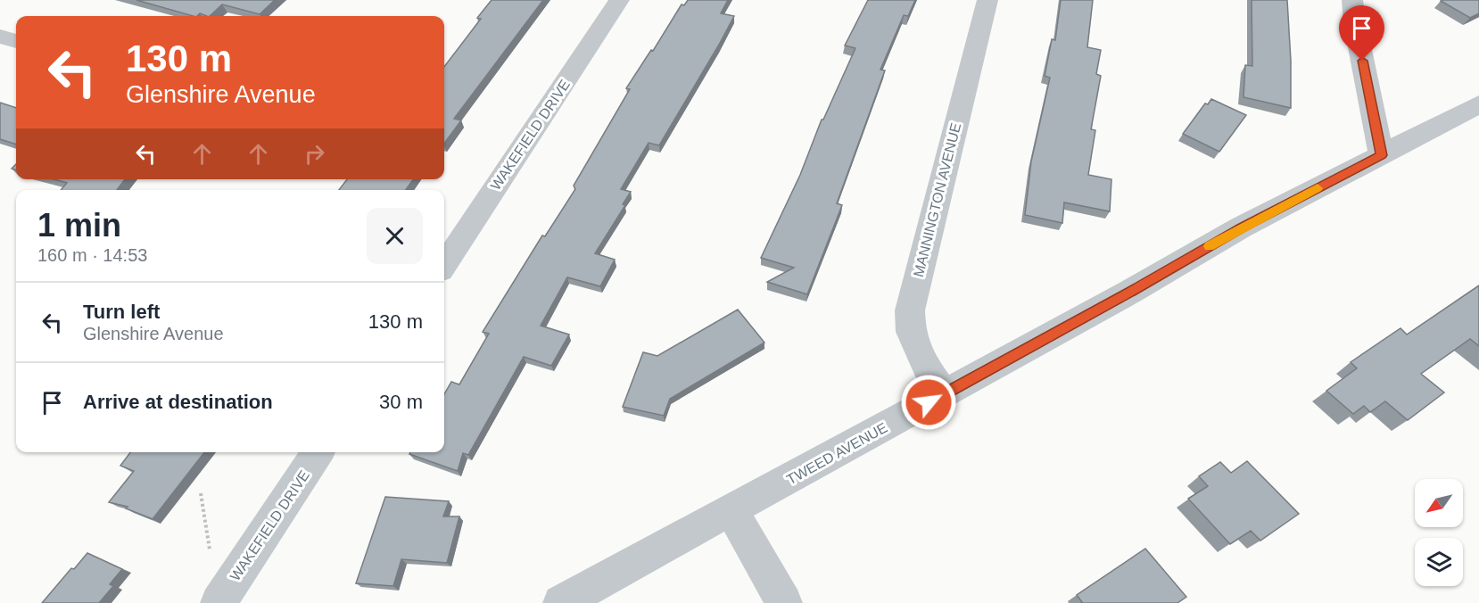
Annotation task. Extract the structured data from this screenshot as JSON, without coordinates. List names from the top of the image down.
{
  "streets": {
    "street": ["WAKEFIELD DRIVE", "MANNINGTON AVENUE", "TWEED AVENUE"]
  },
  "crossings": [
    ["MANNINGTON AVENUE", "TWEED AVENUE"]
  ],
  "north": "bottom left",
  "page": {
    "turn": ["130 m", "Glenshire Avenue"],
    "heading": ["1 min", "160 m · 14:53"],
    "list": [
      {
        "name": "Turn left",
        "note": "Glenshire Avenue",
        "value": "130 m"
      },
      {
        "name": "Arrive at destination",
        "value": "30 m"
      }
    ]
  }
}
